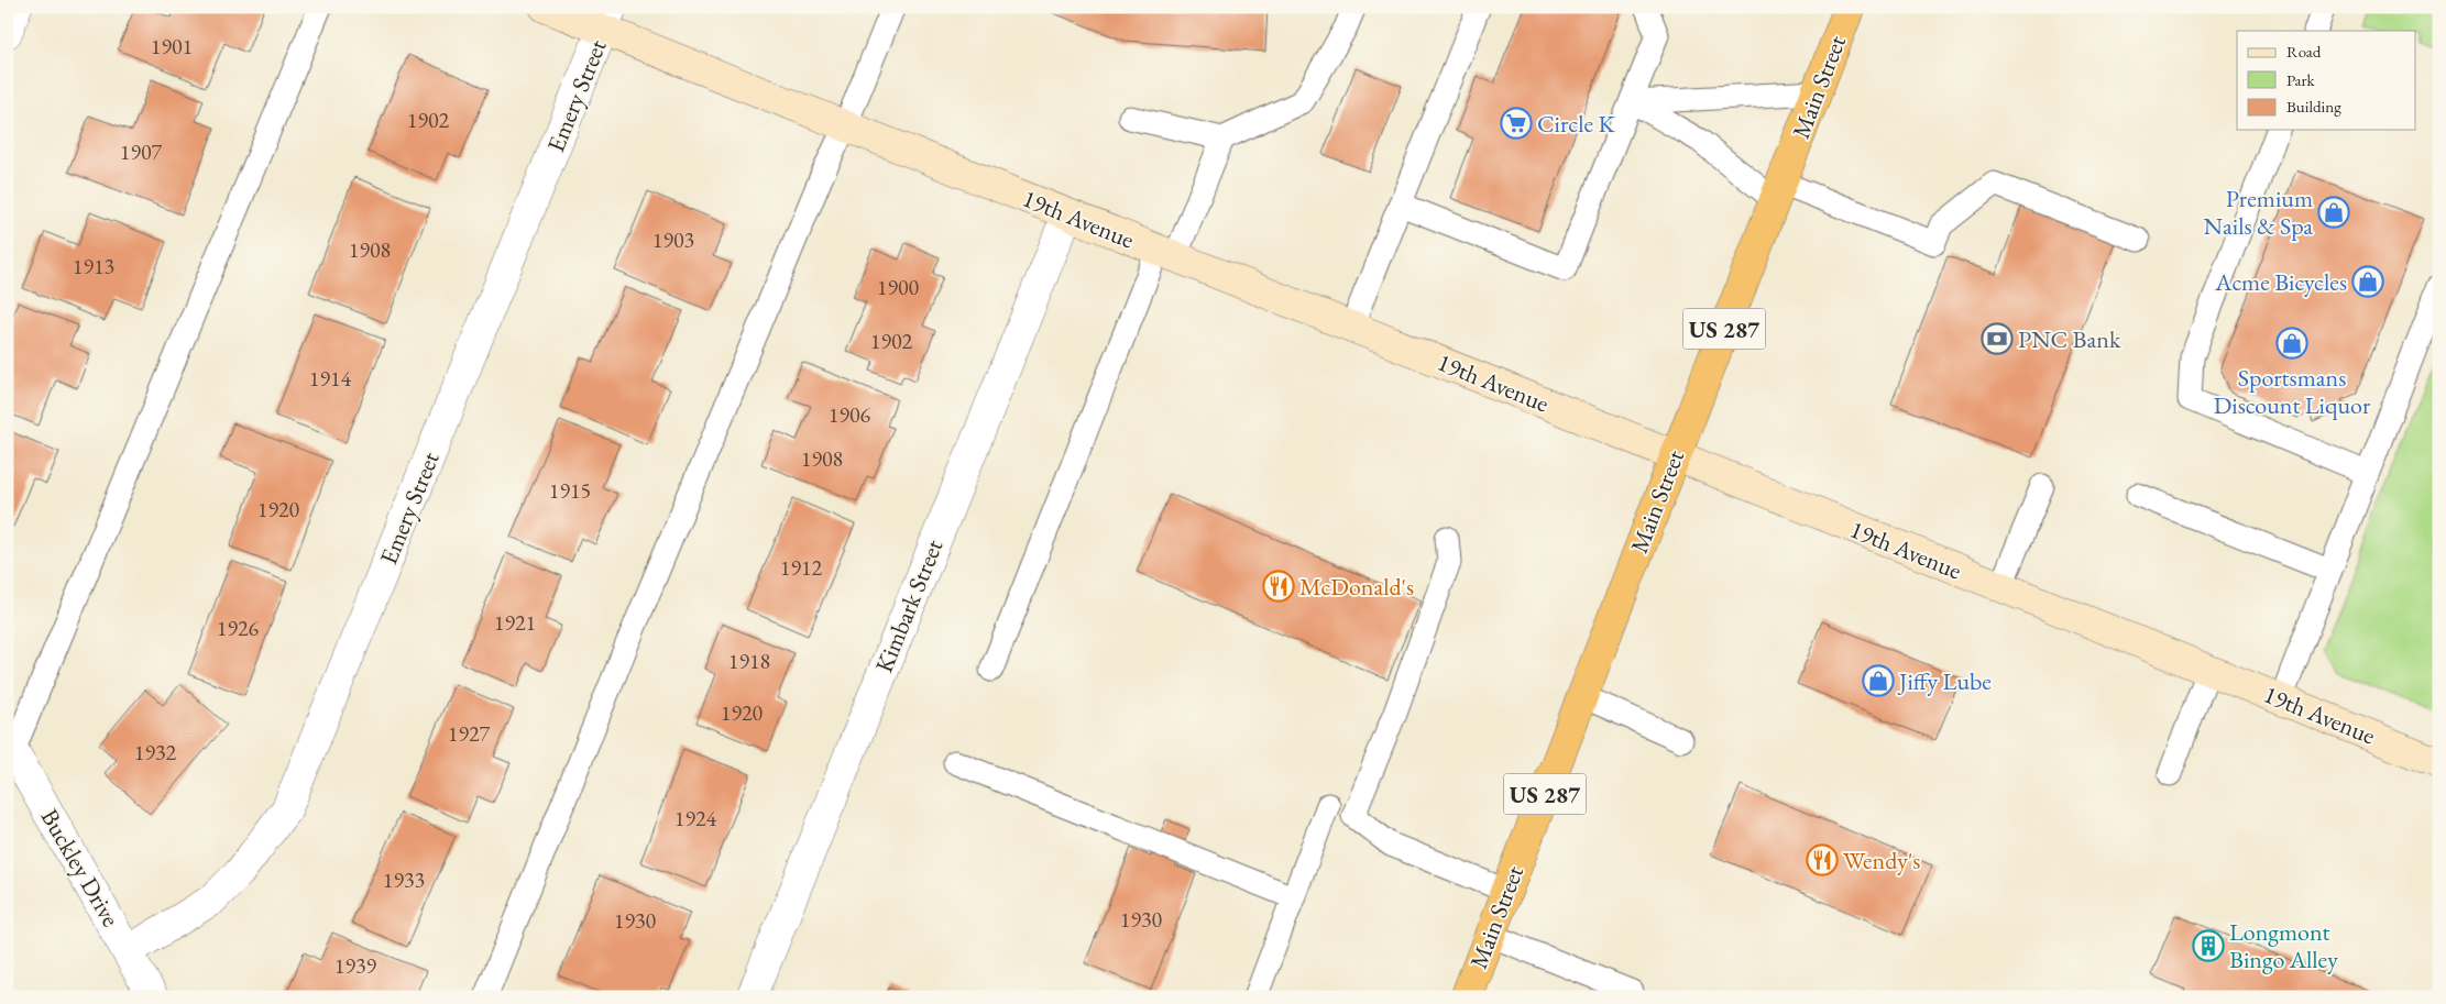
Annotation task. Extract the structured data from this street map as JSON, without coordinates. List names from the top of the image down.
{
  "streets": {
    "highway": ["Main Street", "US 287"],
    "street": [
      "Emery Street",
      "19th Avenue",
      "Kimbark Street",
      "Buckley Drive"
    ]
  },
  "crossings": [
    ["Main Street", "19th Avenue"],
    ["Emery Street", "19th Avenue"],
    ["Emery Street", "Buckley Drive"],
    ["19th Avenue", "Kimbark Street"]
  ],
  "places": {
    "supermarket": ["Circle K"],
    "shop": [
      "Premium Nails & Spa",
      "Acme Bicycles",
      "Sportsmans Discount Liquor",
      "Jiffy Lube"
    ],
    "bank": ["PNC Bank"],
    "restaurant": ["McDonald's", "Wendy's"],
    "building": ["Longmont Bingo Alley"]
  },
  "house_numbers": [
    "1901",
    "1902",
    "1907",
    "1903",
    "1908",
    "1913",
    "1900",
    "1902",
    "1914",
    "1906",
    "1908",
    "1915",
    "1920",
    "1912",
    "1921",
    "1926",
    "1918",
    "1920",
    "1927",
    "1932",
    "1924",
    "1933",
    "1930",
    "1930",
    "1939"
  ],
  "legend": ["Road", "Park", "Building"]
}
